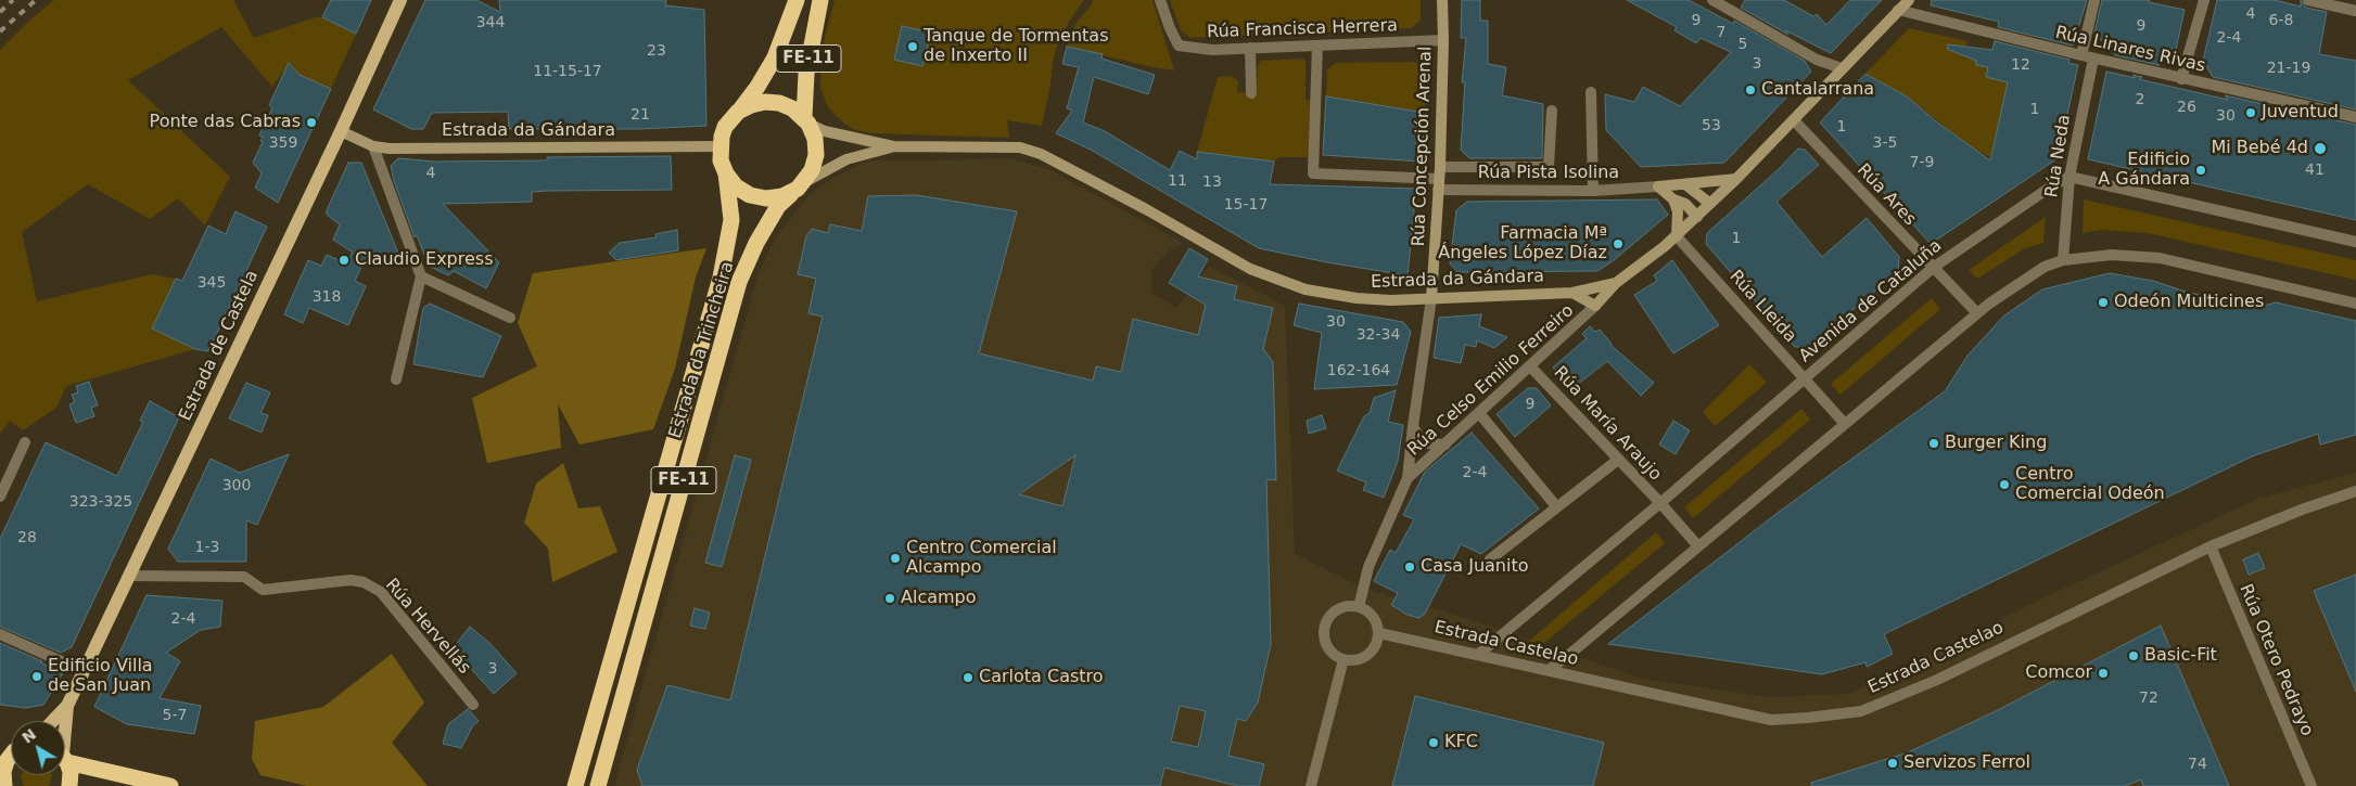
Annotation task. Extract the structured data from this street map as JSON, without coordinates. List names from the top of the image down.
{
  "streets": {
    "highway": ["FE-11", "Estrada da Trincheira"],
    "main road": ["Estrada de Castela"],
    "street": [
      "Rúa Francisca Herrera",
      "Rúa Linares Rivas",
      "Estrada da Gándara",
      "Rúa Concepción Arenal",
      "Rúa Neda",
      "Rúa Pista Isolina",
      "Rúa Ares",
      "Avenida de Cataluña",
      "Rúa Lleida",
      "Rúa Celso Emilio Ferreiro",
      "Rúa María Araujo",
      "Rúa Hervellás",
      "Estrada Castelao",
      "Rúa Otero Pedrayo"
    ]
  },
  "crossings": [
    ["Rúa Francisca Herrera", "Rúa Concepción Arenal"],
    ["Rúa Linares Rivas", "Estrada da Gándara"],
    ["Rúa Linares Rivas", "Rúa Neda"],
    ["FE-11", "Estrada da Gándara"],
    ["FE-11", "Estrada da Trincheira"],
    ["Estrada da Gándara", "Rúa Concepción Arenal"],
    ["Estrada da Gándara", "Rúa Ares"],
    ["Estrada da Gándara", "Rúa Lleida"],
    ["Estrada da Gándara", "Estrada de Castela"],
    ["Estrada da Gándara", "Estrada da Trincheira"],
    ["Rúa Concepción Arenal", "Rúa Pista Isolina"],
    ["Rúa Concepción Arenal", "Rúa Celso Emilio Ferreiro"],
    ["Rúa Concepción Arenal", "Estrada Castelao"],
    ["Rúa Neda", "Avenida de Cataluña"],
    ["Rúa Ares", "Avenida de Cataluña"],
    ["Avenida de Cataluña", "Rúa Lleida"],
    ["Avenida de Cataluña", "Rúa María Araujo"],
    ["Avenida de Cataluña", "Estrada Castelao"],
    ["Estrada de Castela", "Rúa Hervellás"],
    ["Rúa Celso Emilio Ferreiro", "Rúa María Araujo"],
    ["Estrada Castelao", "Rúa Otero Pedrayo"]
  ],
  "places": [
    "Tanque de Tormentas de Inxerto II",
    "Cantalarrana",
    "Juventud",
    "Ponte das Cabras",
    "Mi Bebé 4d",
    "Edificio A Gándara",
    "Farmacia Mª Ángeles López Díaz",
    "Claudio Express",
    "Odeón Multicines",
    "Burger King",
    "Centro Comercial Odeón",
    "Centro Comercial Alcampo",
    "Casa Juanito",
    "Alcampo",
    "Basic-Fit",
    "Comcor",
    "Edificio Villa de San Juan",
    "Carlota Castro",
    "KFC",
    "Servizos Ferrol"
  ],
  "house_numbers": [
    "4",
    "9",
    "6-8",
    "344",
    "9",
    "7",
    "2-4",
    "5",
    "23",
    "3",
    "12",
    "21-19",
    "11-15-17",
    "2",
    "26",
    "1",
    "21",
    "30",
    "53",
    "1",
    "359",
    "3-5",
    "7-9",
    "41",
    "4",
    "11",
    "13",
    "15-17",
    "1",
    "345",
    "318",
    "30",
    "32-34",
    "162-164",
    "9",
    "2-4",
    "300",
    "323-325",
    "28",
    "1-3",
    "2-4",
    "3",
    "72",
    "5-7",
    "74"
  ],
  "north": "top left"
}
